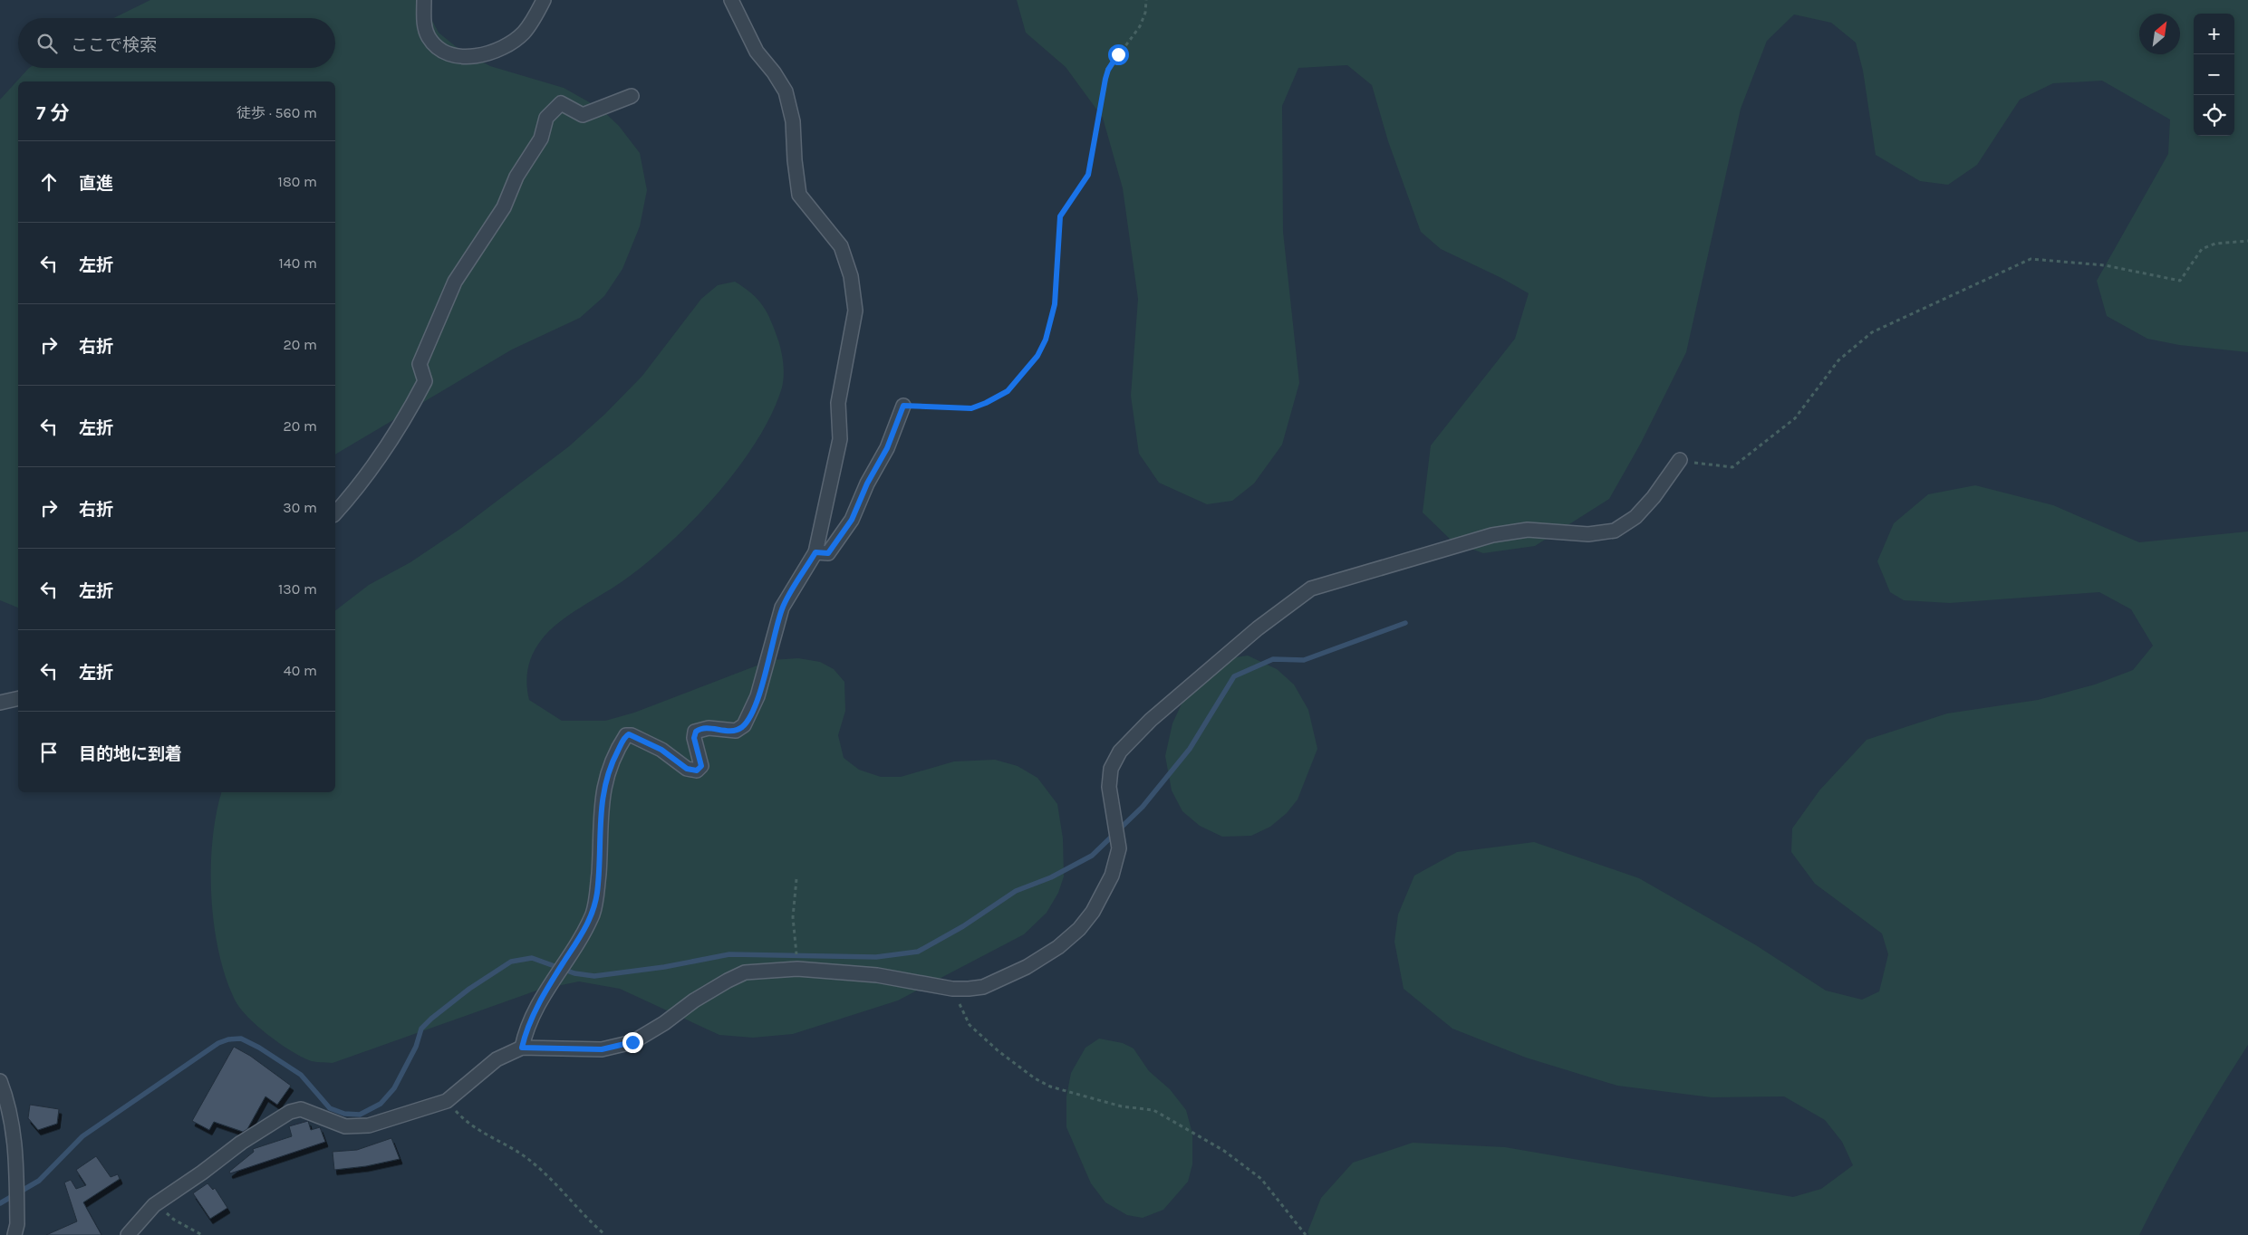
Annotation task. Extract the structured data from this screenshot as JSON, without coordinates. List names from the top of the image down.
{
  "north": "top right",
  "page": {
    "map_buttons": ["+", "−"],
    "search": "ここで検索",
    "heading": ["7 分", "徒歩 · 560 m"],
    "list": [
      ["直進", "180 m"],
      ["左折", "140 m"],
      ["右折", "20 m"],
      ["左折", "20 m"],
      ["右折", "30 m"],
      ["左折", "130 m"],
      ["左折", "40 m"],
      "目的地に到着"
    ]
  }
}
